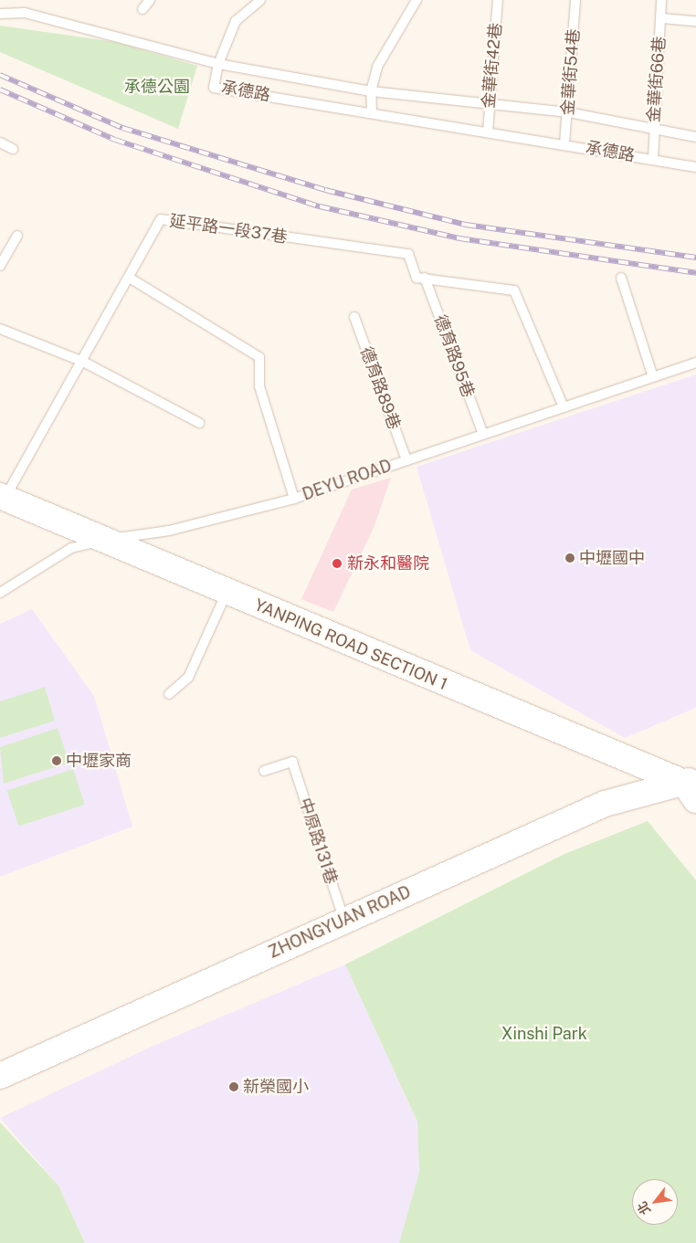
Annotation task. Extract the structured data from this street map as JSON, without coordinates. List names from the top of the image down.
{
  "streets": {
    "main road": ["YANPING ROAD SECTION 1", "ZHONGYUAN ROAD"],
    "lane": [
      "金華街42巷",
      "金華街54巷",
      "金華街66巷",
      "承德路",
      "延平路一段37巷",
      "德育路95巷",
      "德育路89巷",
      "DEYU ROAD",
      "中原路131巷"
    ]
  },
  "crossings": [
    ["金華街42巷", "承德路"],
    ["金華街54巷", "承德路"],
    ["金華街66巷", "承德路"],
    ["延平路一段37巷", "德育路95巷"],
    ["延平路一段37巷", "YANPING ROAD SECTION 1"],
    ["德育路95巷", "DEYU ROAD"],
    ["德育路89巷", "DEYU ROAD"],
    ["DEYU ROAD", "YANPING ROAD SECTION 1"],
    ["YANPING ROAD SECTION 1", "ZHONGYUAN ROAD"],
    ["中原路131巷", "ZHONGYUAN ROAD"]
  ],
  "parks": ["承德公園", "Xinshi Park"],
  "places": [
    "中壢國中",
    "新永和醫院",
    "中壢家商",
    "新榮國小"
  ],
  "north": "bottom left"
}
